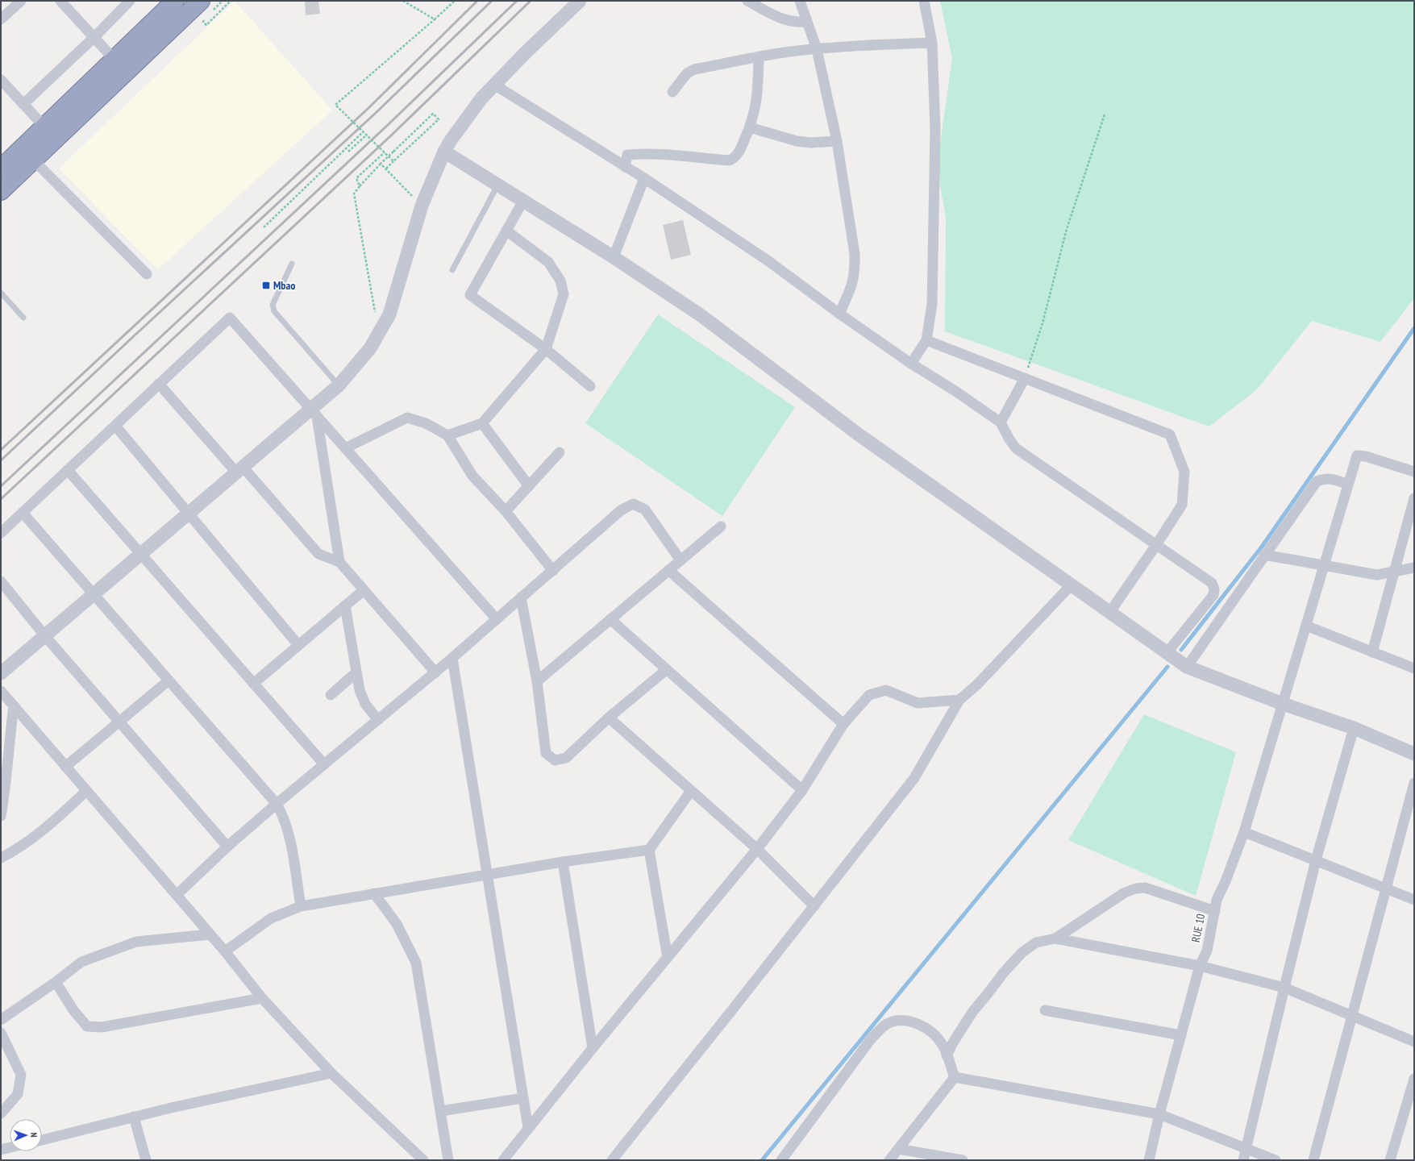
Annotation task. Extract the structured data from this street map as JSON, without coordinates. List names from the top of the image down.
{
  "streets": {
    "street": ["RUE 10"]
  },
  "places": {
    "transit": ["Mbao"]
  },
  "north": "right"
}
